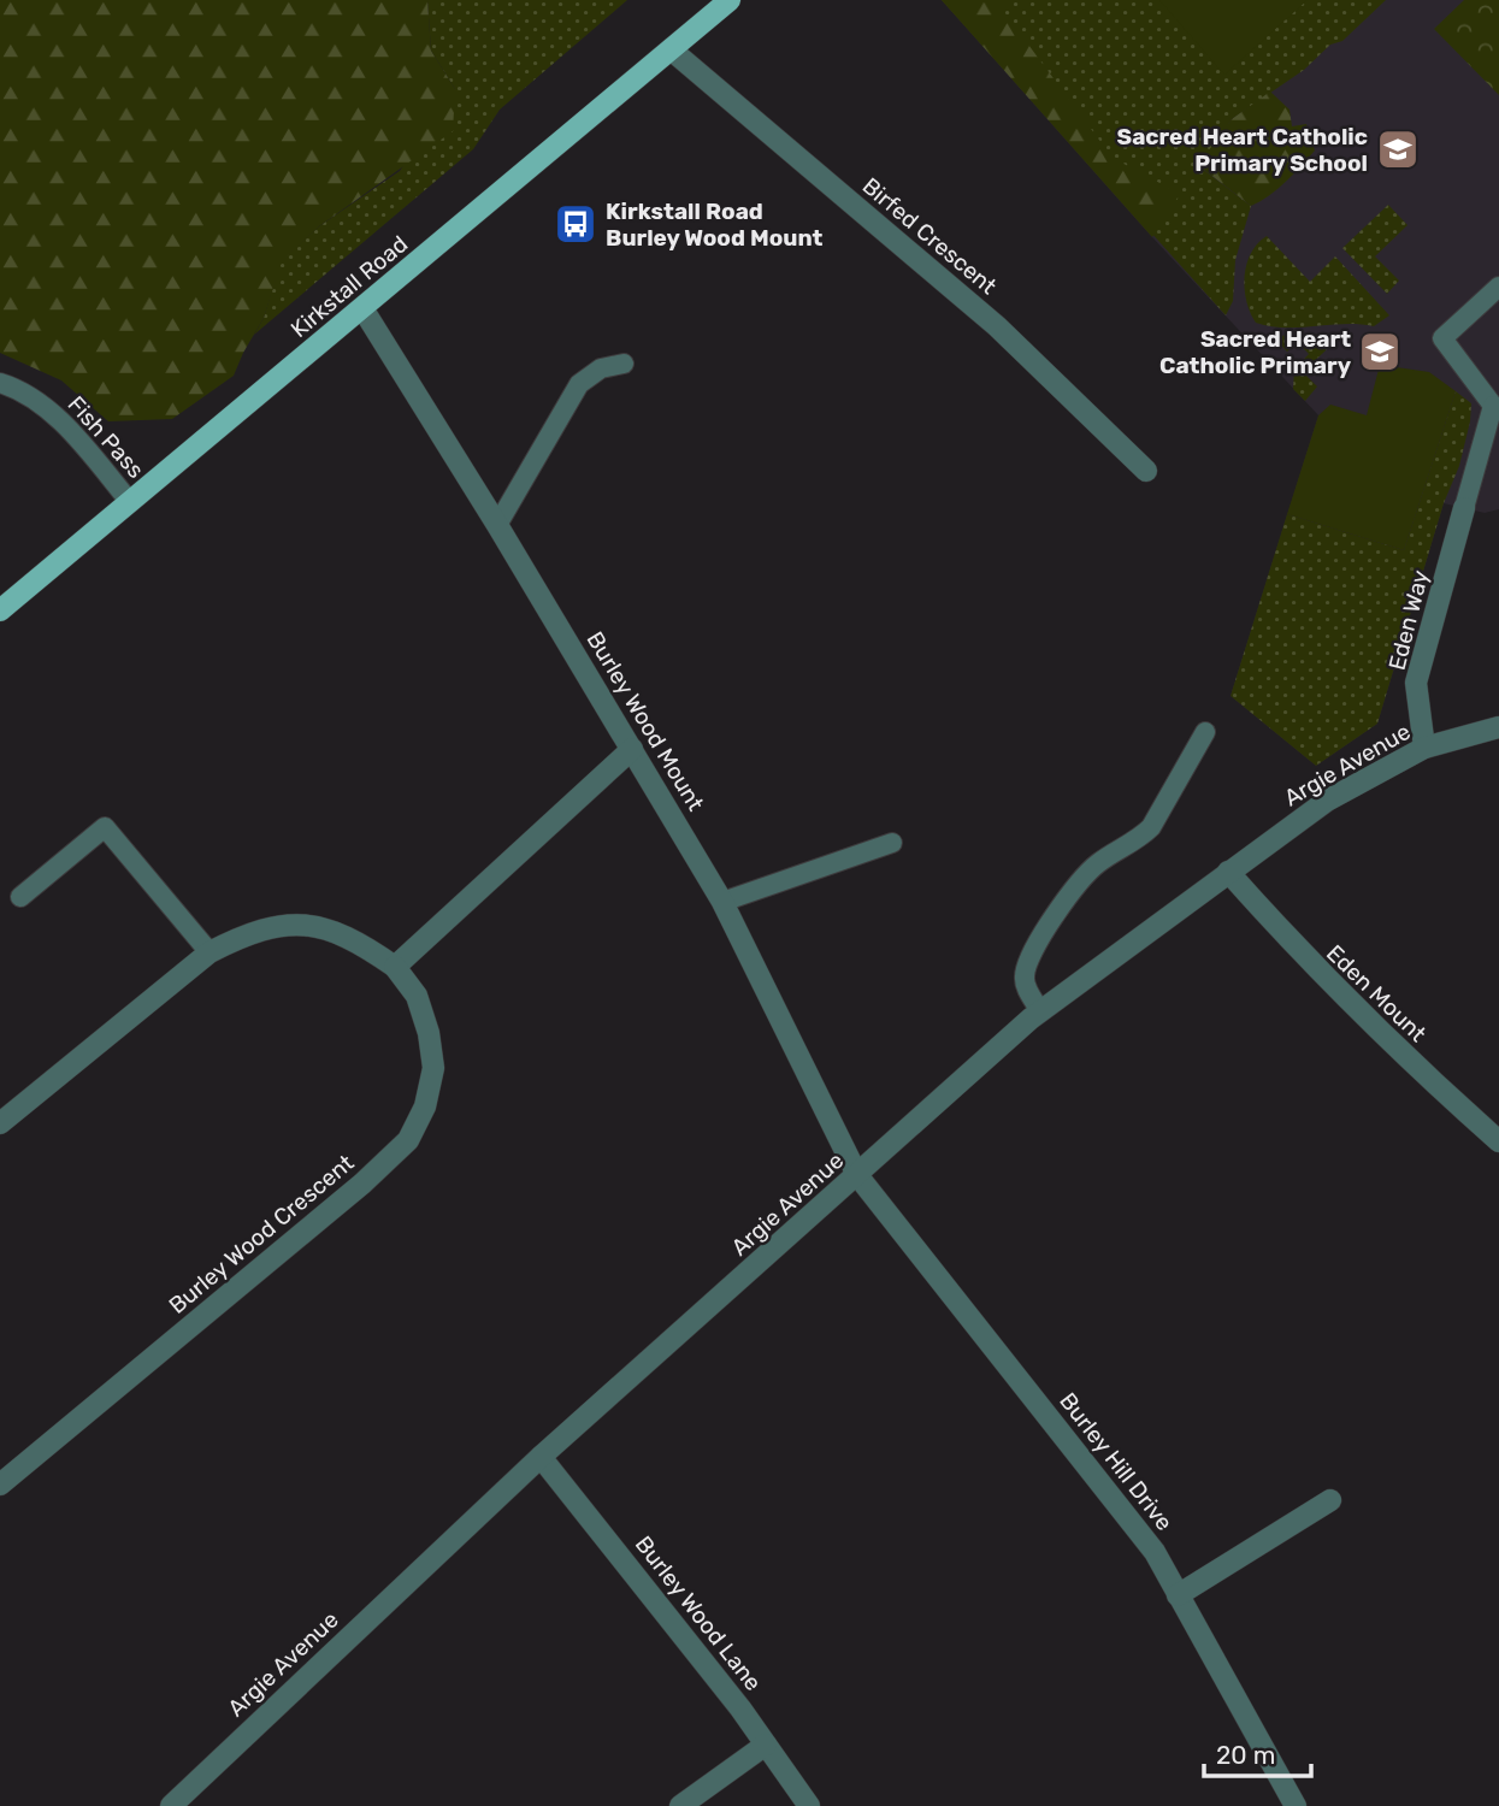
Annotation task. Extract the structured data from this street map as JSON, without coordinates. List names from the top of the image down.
{
  "streets": {
    "main road": ["Kirkstall Road"],
    "street": [
      "Birfed Crescent",
      "Eden Way",
      "Burley Wood Mount",
      "Argie Avenue",
      "Eden Mount",
      "Burley Wood Crescent",
      "Burley Hill Drive",
      "Burley Wood Lane"
    ],
    "lane": ["Fish Pass"]
  },
  "crossings": [
    ["Birfed Crescent", "Kirkstall Road"],
    ["Kirkstall Road", "Fish Pass"],
    ["Kirkstall Road", "Burley Wood Mount"],
    ["Eden Way", "Argie Avenue"],
    ["Burley Wood Mount", "Argie Avenue"],
    ["Burley Wood Mount", "Burley Hill Drive"],
    ["Argie Avenue", "Eden Mount"],
    ["Argie Avenue", "Burley Hill Drive"],
    ["Argie Avenue", "Burley Wood Lane"]
  ],
  "places": {
    "school or university": ["Sacred Heart Catholic Primary School", "Sacred Heart Catholic Primary"],
    "bus stop": ["Kirkstall Road Burley Wood Mount"]
  },
  "scale_bar": "20 m"
}
